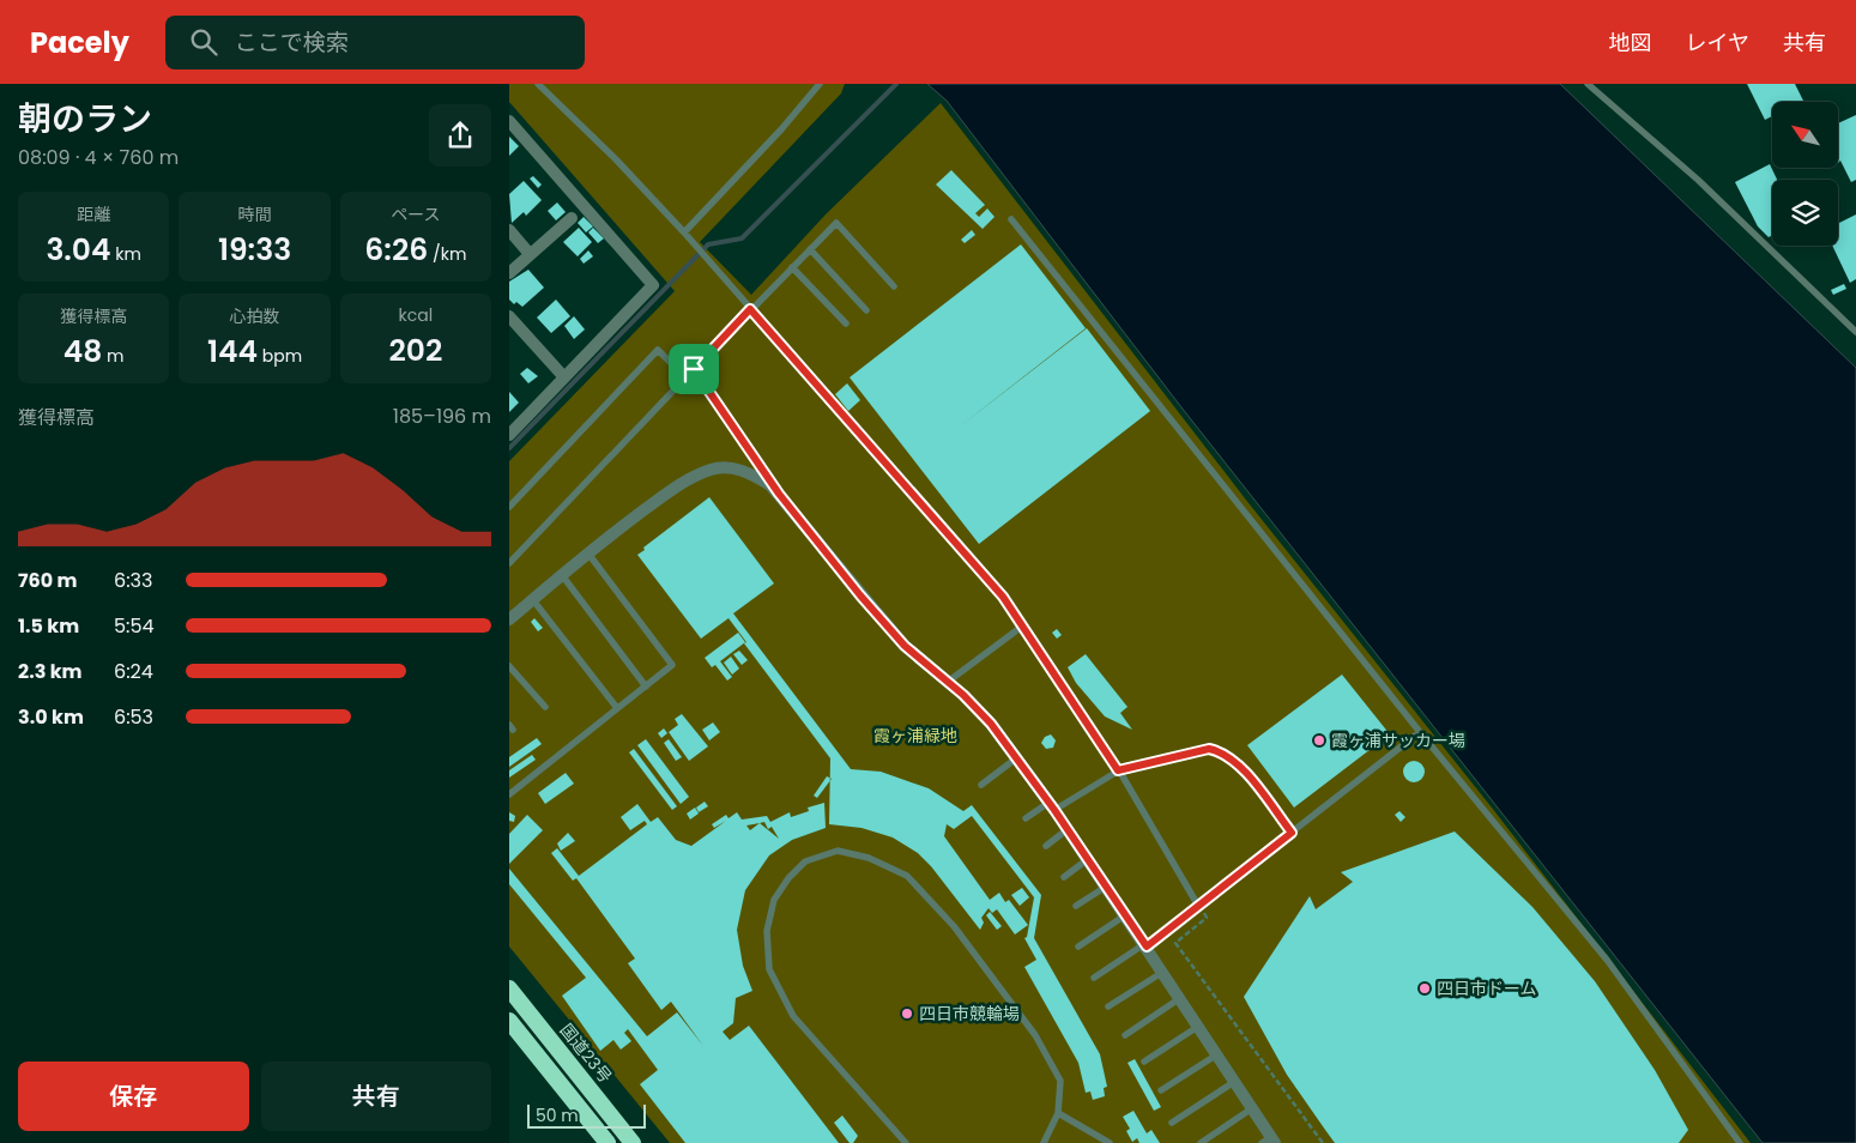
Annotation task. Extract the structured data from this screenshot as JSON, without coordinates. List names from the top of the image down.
{
  "streets": {
    "highway": ["国道23号"]
  },
  "parks": ["霞ヶ浦緑地"],
  "places": ["霞ヶ浦サッカー場", "四日市ドーム", "四日市競輪場"],
  "scale_bar": "50 m",
  "north": "top left",
  "page": {
    "header": "Pacely",
    "search": "ここで検索",
    "nav": ["地図", "レイヤ", "共有"],
    "heading": ["朝のラン", "08:09 · 4 × 760 m"],
    "stats": [
      ["距離", "3.04 km"],
      ["時間", "19:33"],
      ["ペース", "6:26 /km"],
      ["獲得標高", "48 m"],
      ["心拍数", "144 bpm"],
      ["kcal", "202"]
    ],
    "chart": ["獲得標高", "185–196 m"],
    "list": [
      {
        "name": "760 m",
        "note": "6:33"
      },
      {
        "name": "1.5 km",
        "note": "5:54"
      },
      {
        "name": "2.3 km",
        "note": "6:24"
      },
      {
        "name": "3.0 km",
        "note": "6:53"
      }
    ],
    "buttons": ["保存", "共有"],
    "scale": "50 m"
  }
}
